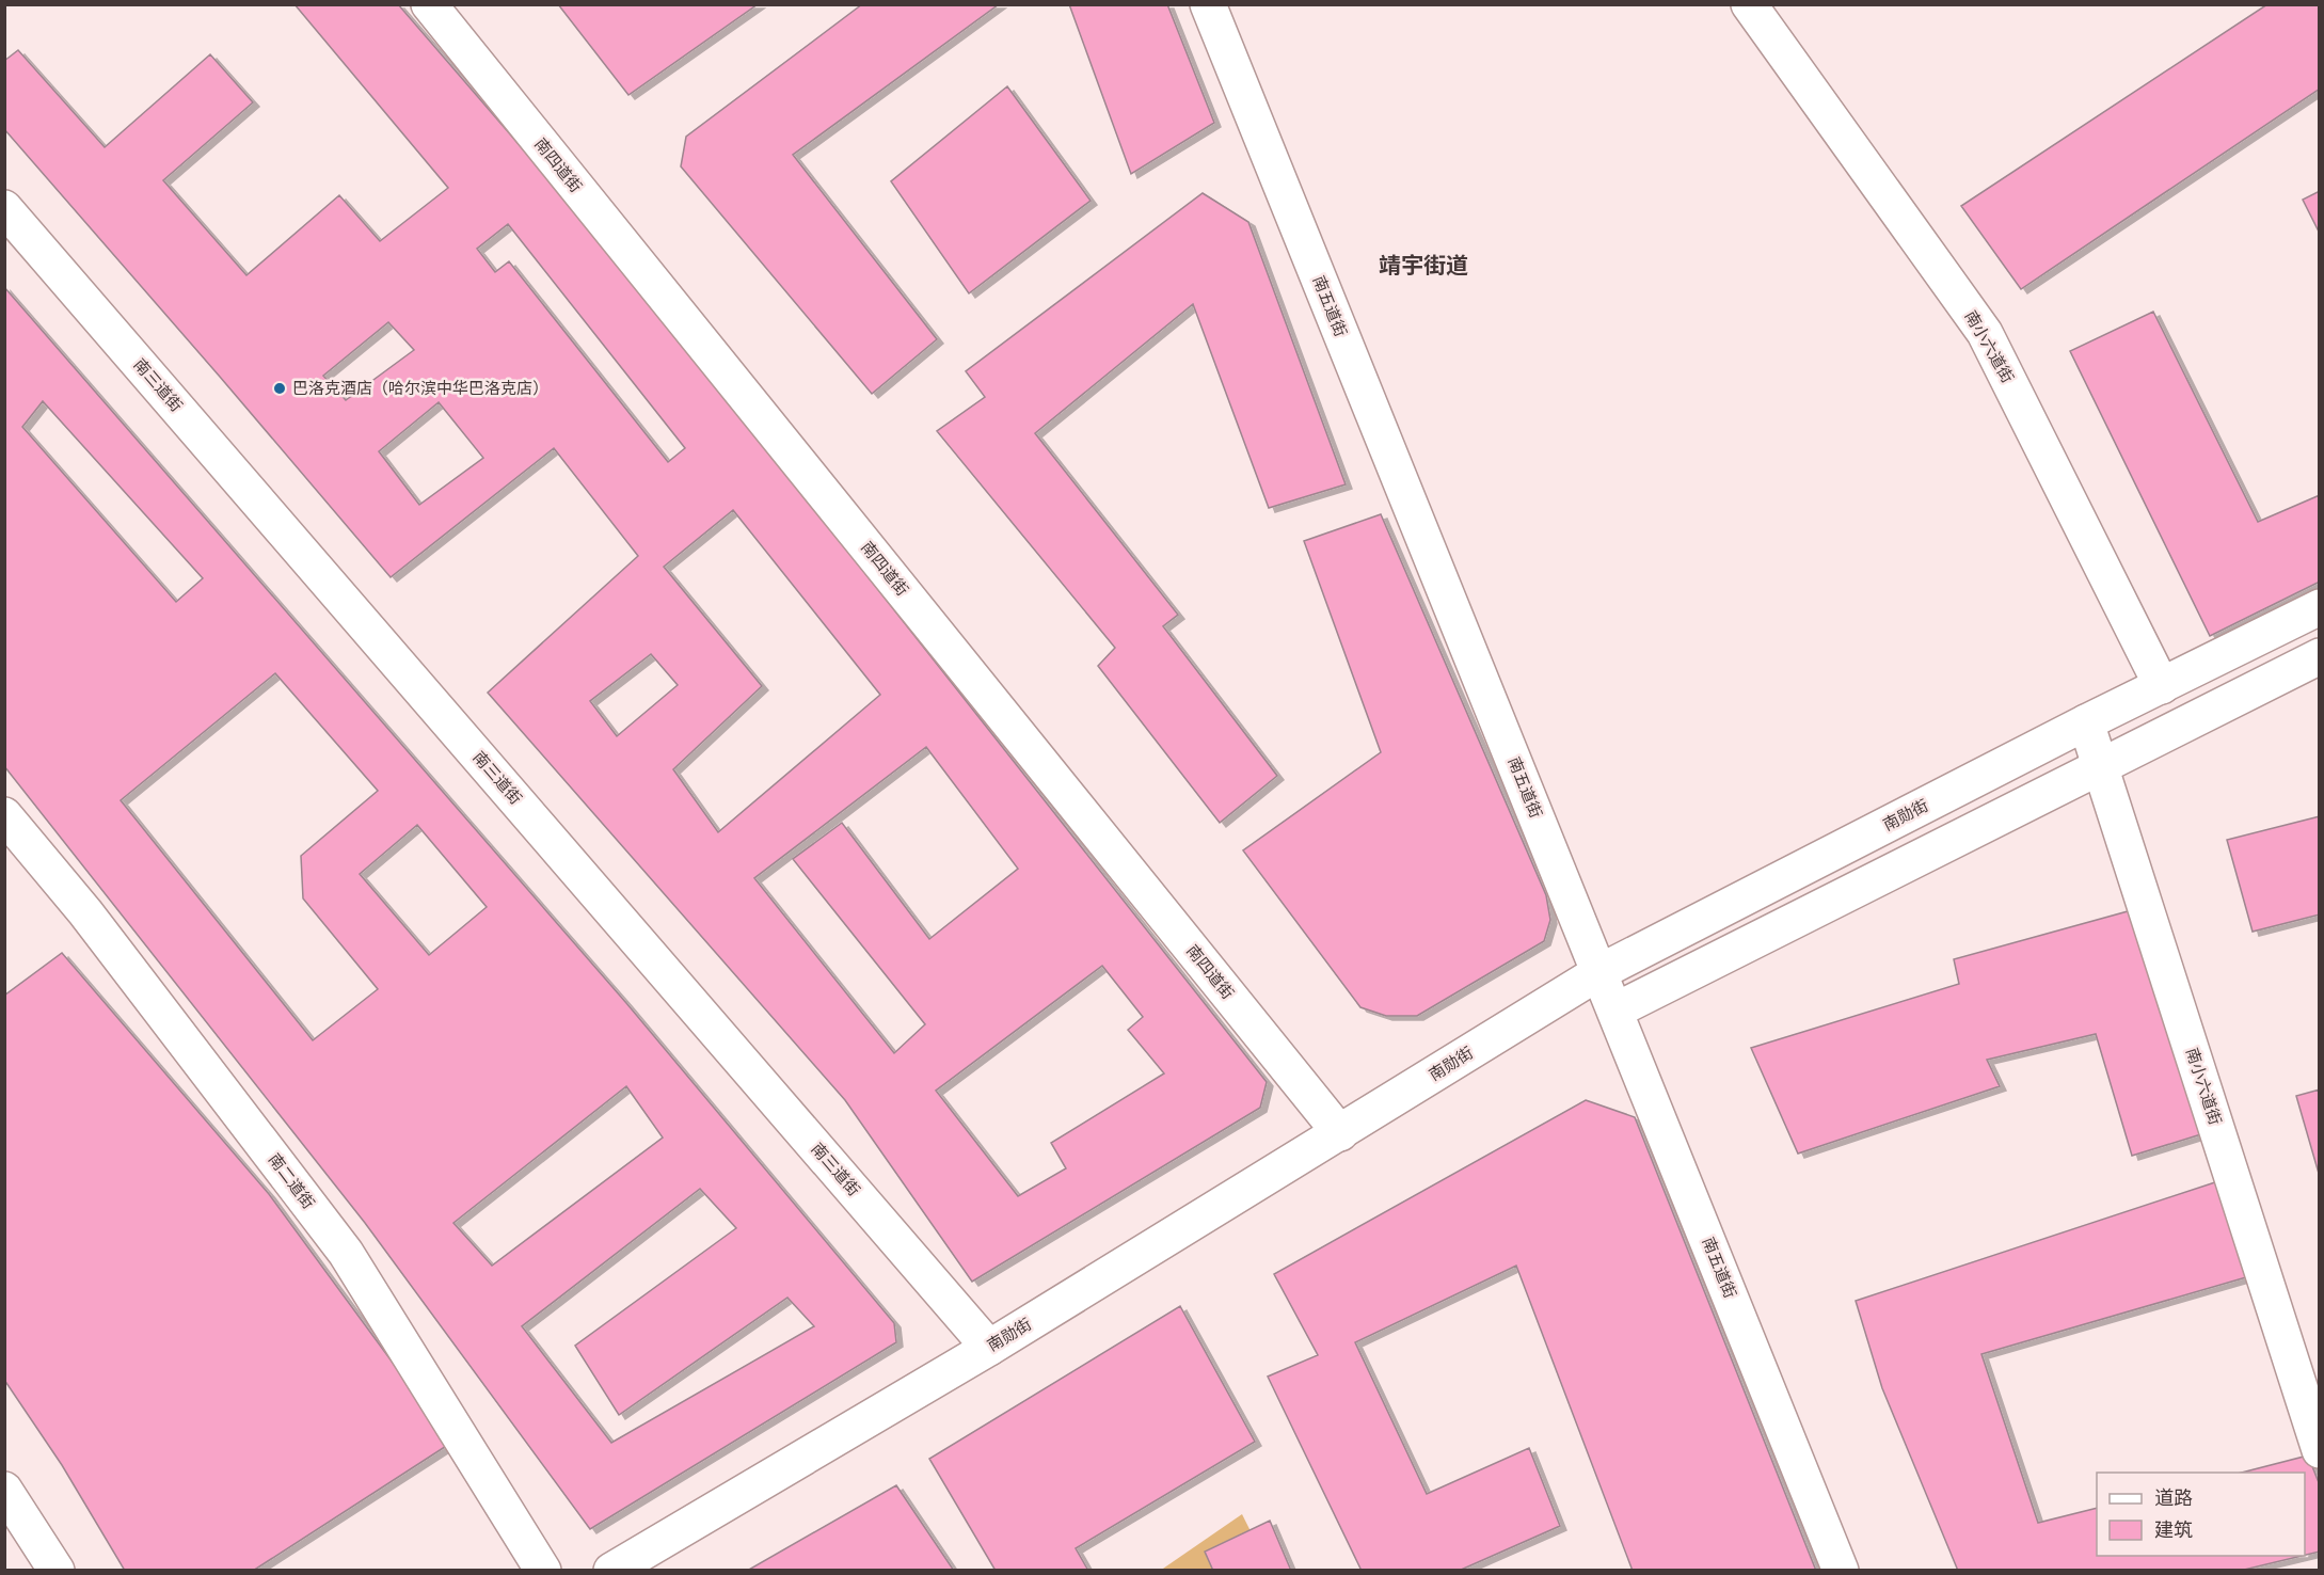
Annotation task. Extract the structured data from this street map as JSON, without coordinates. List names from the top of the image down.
{
  "streets": {
    "street": [
      "南四道街",
      "南五道街",
      "南小六道街",
      "南三道街",
      "南勋街",
      "南二道街"
    ]
  },
  "crossings": [
    ["南四道街", "南勋街"],
    ["南五道街", "南勋街"],
    ["南小六道街", "南勋街"],
    ["南三道街", "南勋街"]
  ],
  "districts": ["靖宇街道"],
  "places": ["巴洛克酒店（哈尔滨中华巴洛克店）"],
  "legend": ["道路", "建筑"]
}
